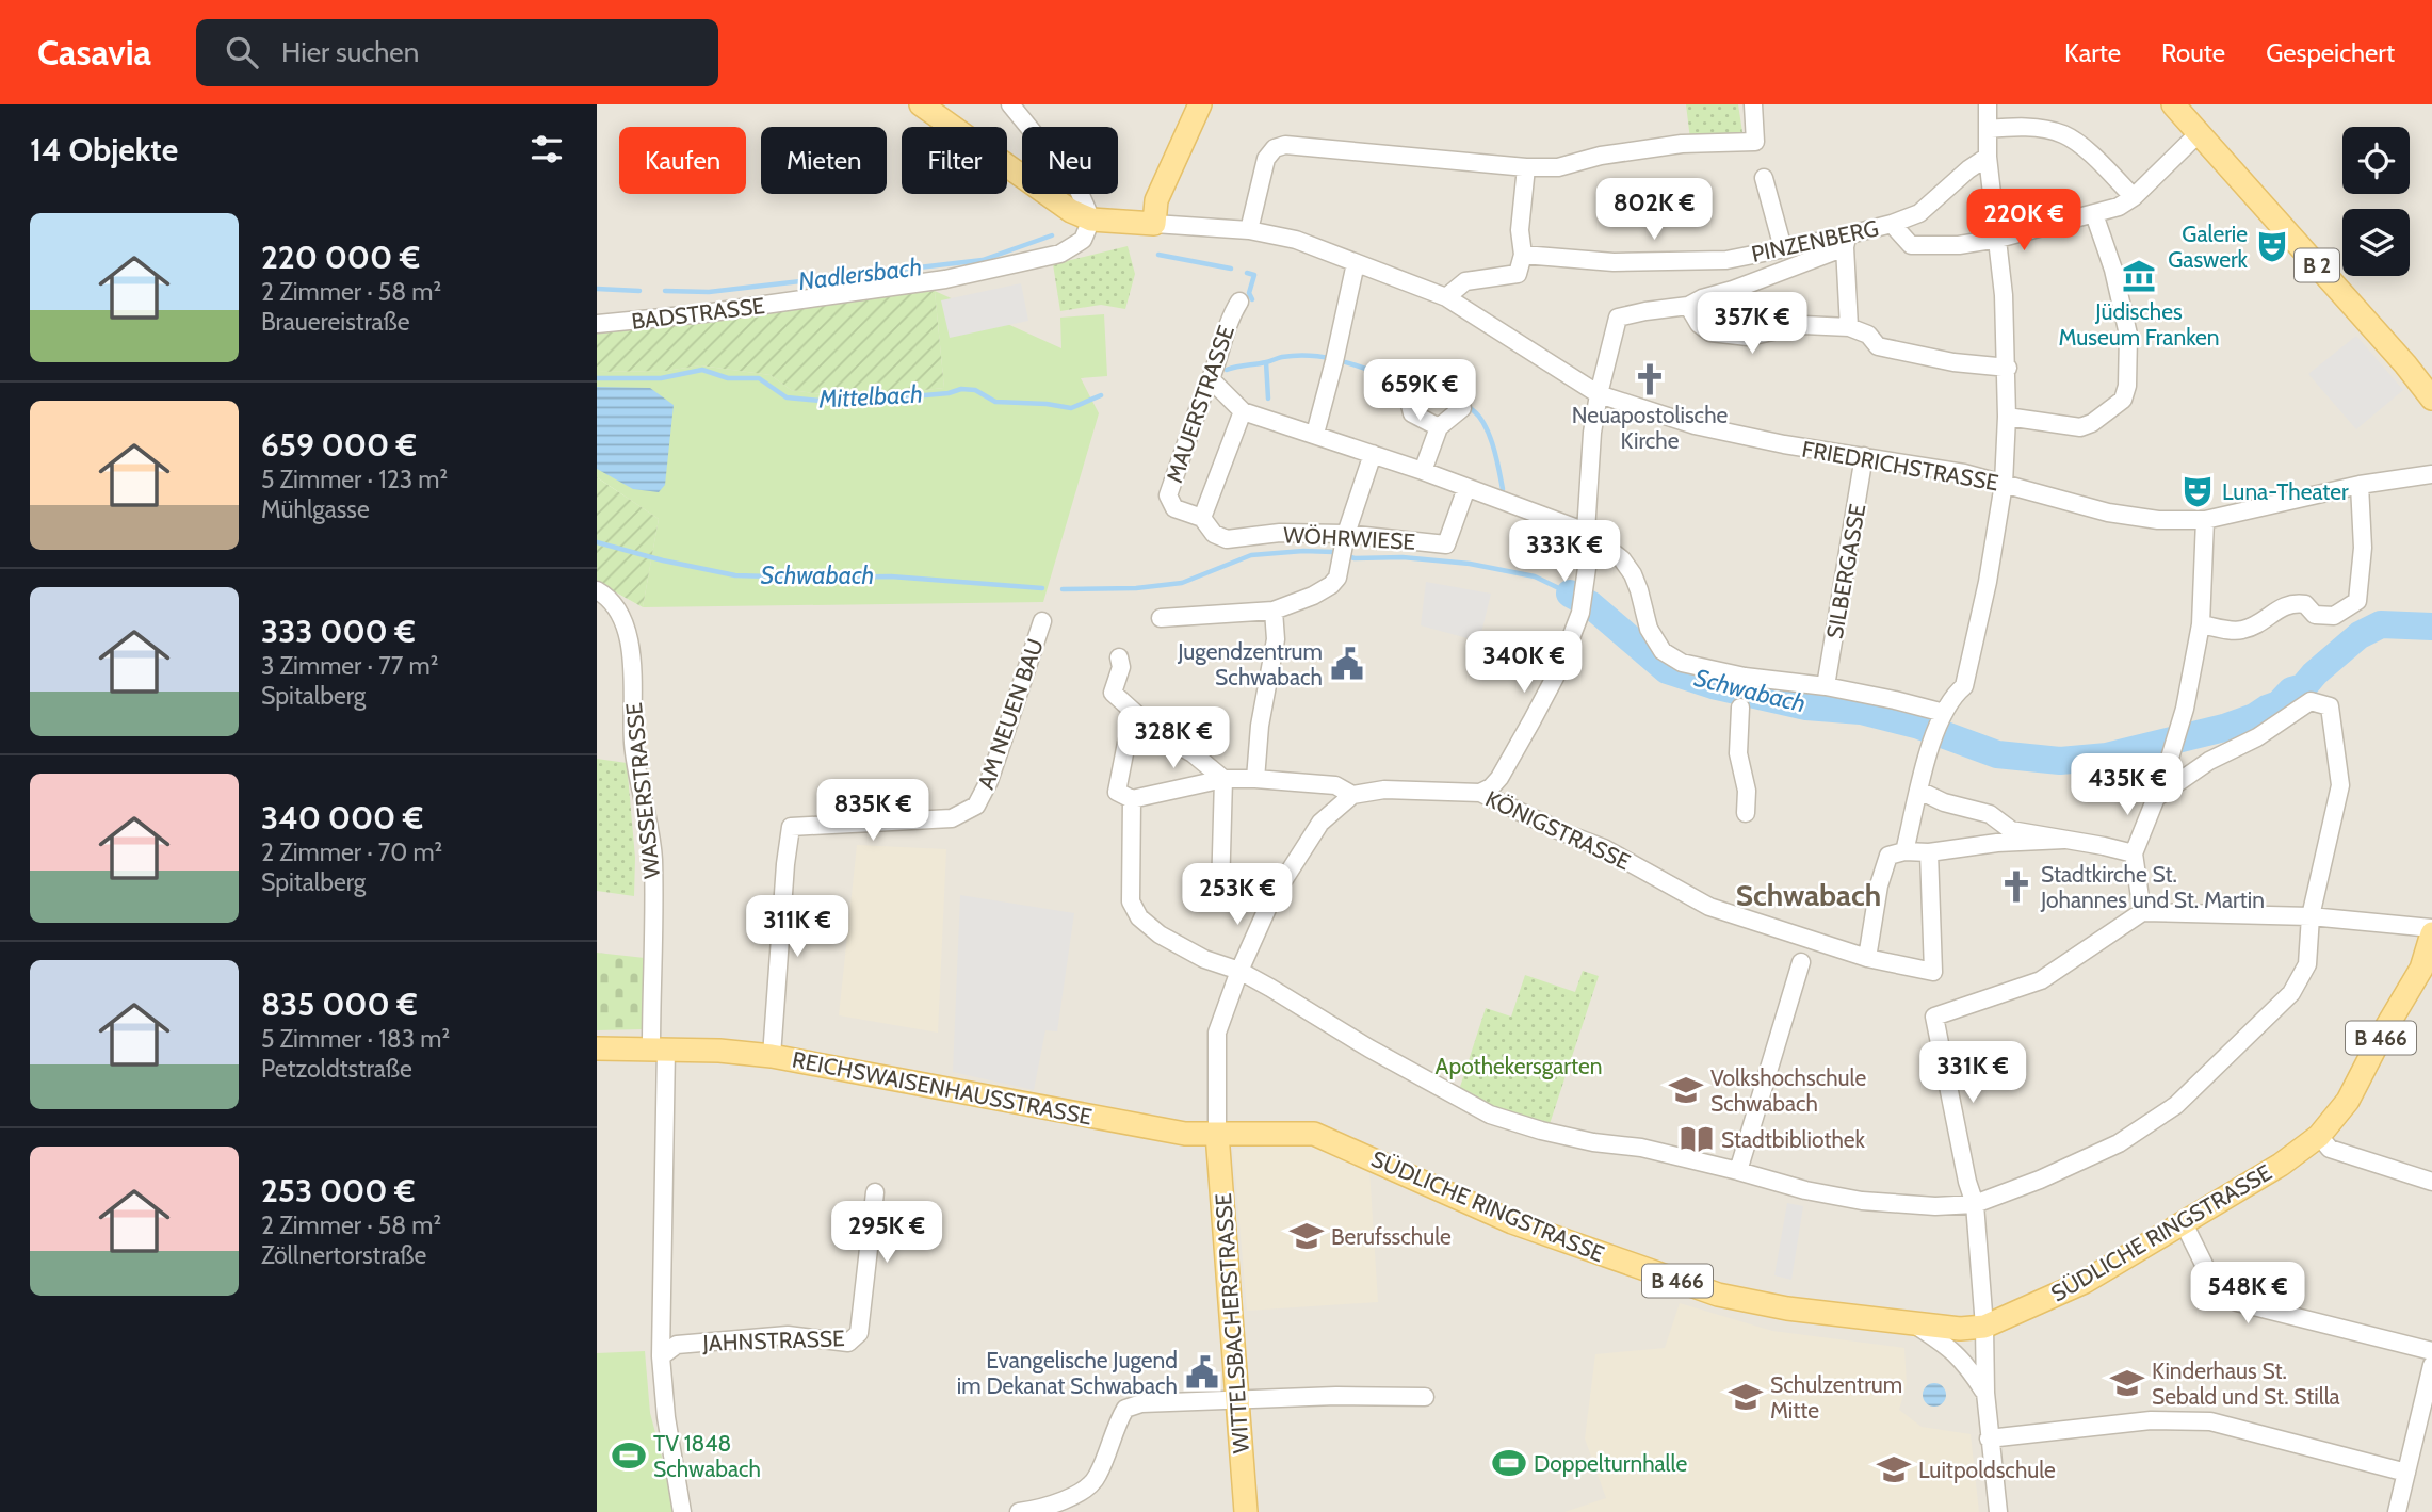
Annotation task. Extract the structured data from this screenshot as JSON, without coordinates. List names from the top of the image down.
{
  "streets": {
    "main road": [
      "B 2",
      "B 466",
      "REICHSWAISENHAUSSTRASSE",
      "SÜDLICHE RINGSTRASSE",
      "WITTELSBACHERSTRASSE"
    ],
    "street": [
      "PINZENBERG",
      "BADSTRASSE",
      "MAUERSTRASSE",
      "FRIEDRICHSTRASSE",
      "WÖHRWIESE",
      "SILBERGASSE",
      "AM NEUEN BAU",
      "WASSERSTRASSE",
      "KÖNIGSTRASSE",
      "JAHNSTRASSE"
    ]
  },
  "crossings": [
    ["MAUERSTRASSE", "WÖHRWIESE"],
    ["FRIEDRICHSTRASSE", "SILBERGASSE"],
    ["AM NEUEN BAU", "REICHSWAISENHAUSSTRASSE"],
    ["WASSERSTRASSE", "REICHSWAISENHAUSSTRASSE"],
    ["REICHSWAISENHAUSSTRASSE", "SÜDLICHE RINGSTRASSE"],
    ["REICHSWAISENHAUSSTRASSE", "WITTELSBACHERSTRASSE"],
    ["SÜDLICHE RINGSTRASSE", "WITTELSBACHERSTRASSE"]
  ],
  "districts": ["Schwabach"],
  "water": ["Nadlersbach", "Mittelbach", "Schwabach"],
  "parks": ["Apothekersgarten"],
  "places": {
    "theatre": ["Galerie Gaswerk", "Luna-Theater"],
    "museum": ["Jüdisches Museum Franken"],
    "church": ["Neuapostolische Kirche", "Stadtkirche St. Johannes und St. Martin"],
    "public building": ["Jugendzentrum Schwabach", "Evangelische Jugend im Dekanat Schwabach"],
    "school or university": [
      "Volkshochschule Schwabach",
      "Berufsschule",
      "Kinderhaus St. Sebald und St. Stilla",
      "Schulzentrum Mitte",
      "Luitpoldschule"
    ],
    "library": ["Stadtbibliothek"],
    "sports": ["TV 1848 Schwabach", "Doppelturnhalle"]
  },
  "page": {
    "header": "Casavia",
    "search": "Hier suchen",
    "nav": ["Karte", "Route", "Gespeichert"],
    "heading": "14 Objekte",
    "chip": [
      "Kaufen",
      "Mieten",
      "Filter",
      "Neu"
    ],
    "price": [
      "802K €",
      "220K €",
      "357K €",
      "659K €",
      "333K €",
      "340K €",
      "328K €",
      "435K €",
      "835K €",
      "253K €",
      "311K €",
      "331K €",
      "295K €",
      "548K €"
    ],
    "list": [
      {
        "name": "220 000 €",
        "note": "2 Zimmer · 58 m² · Brauereistraße"
      },
      {
        "name": "659 000 €",
        "note": "5 Zimmer · 123 m² · Mühlgasse"
      },
      {
        "name": "333 000 €",
        "note": "3 Zimmer · 77 m² · Spitalberg"
      },
      {
        "name": "340 000 €",
        "note": "2 Zimmer · 70 m² · Spitalberg"
      },
      {
        "name": "835 000 €",
        "note": "5 Zimmer · 183 m² · Petzoldtstraße"
      },
      {
        "name": "253 000 €",
        "note": "2 Zimmer · 58 m² · Zöllnertorstraße"
      }
    ]
  }
}
